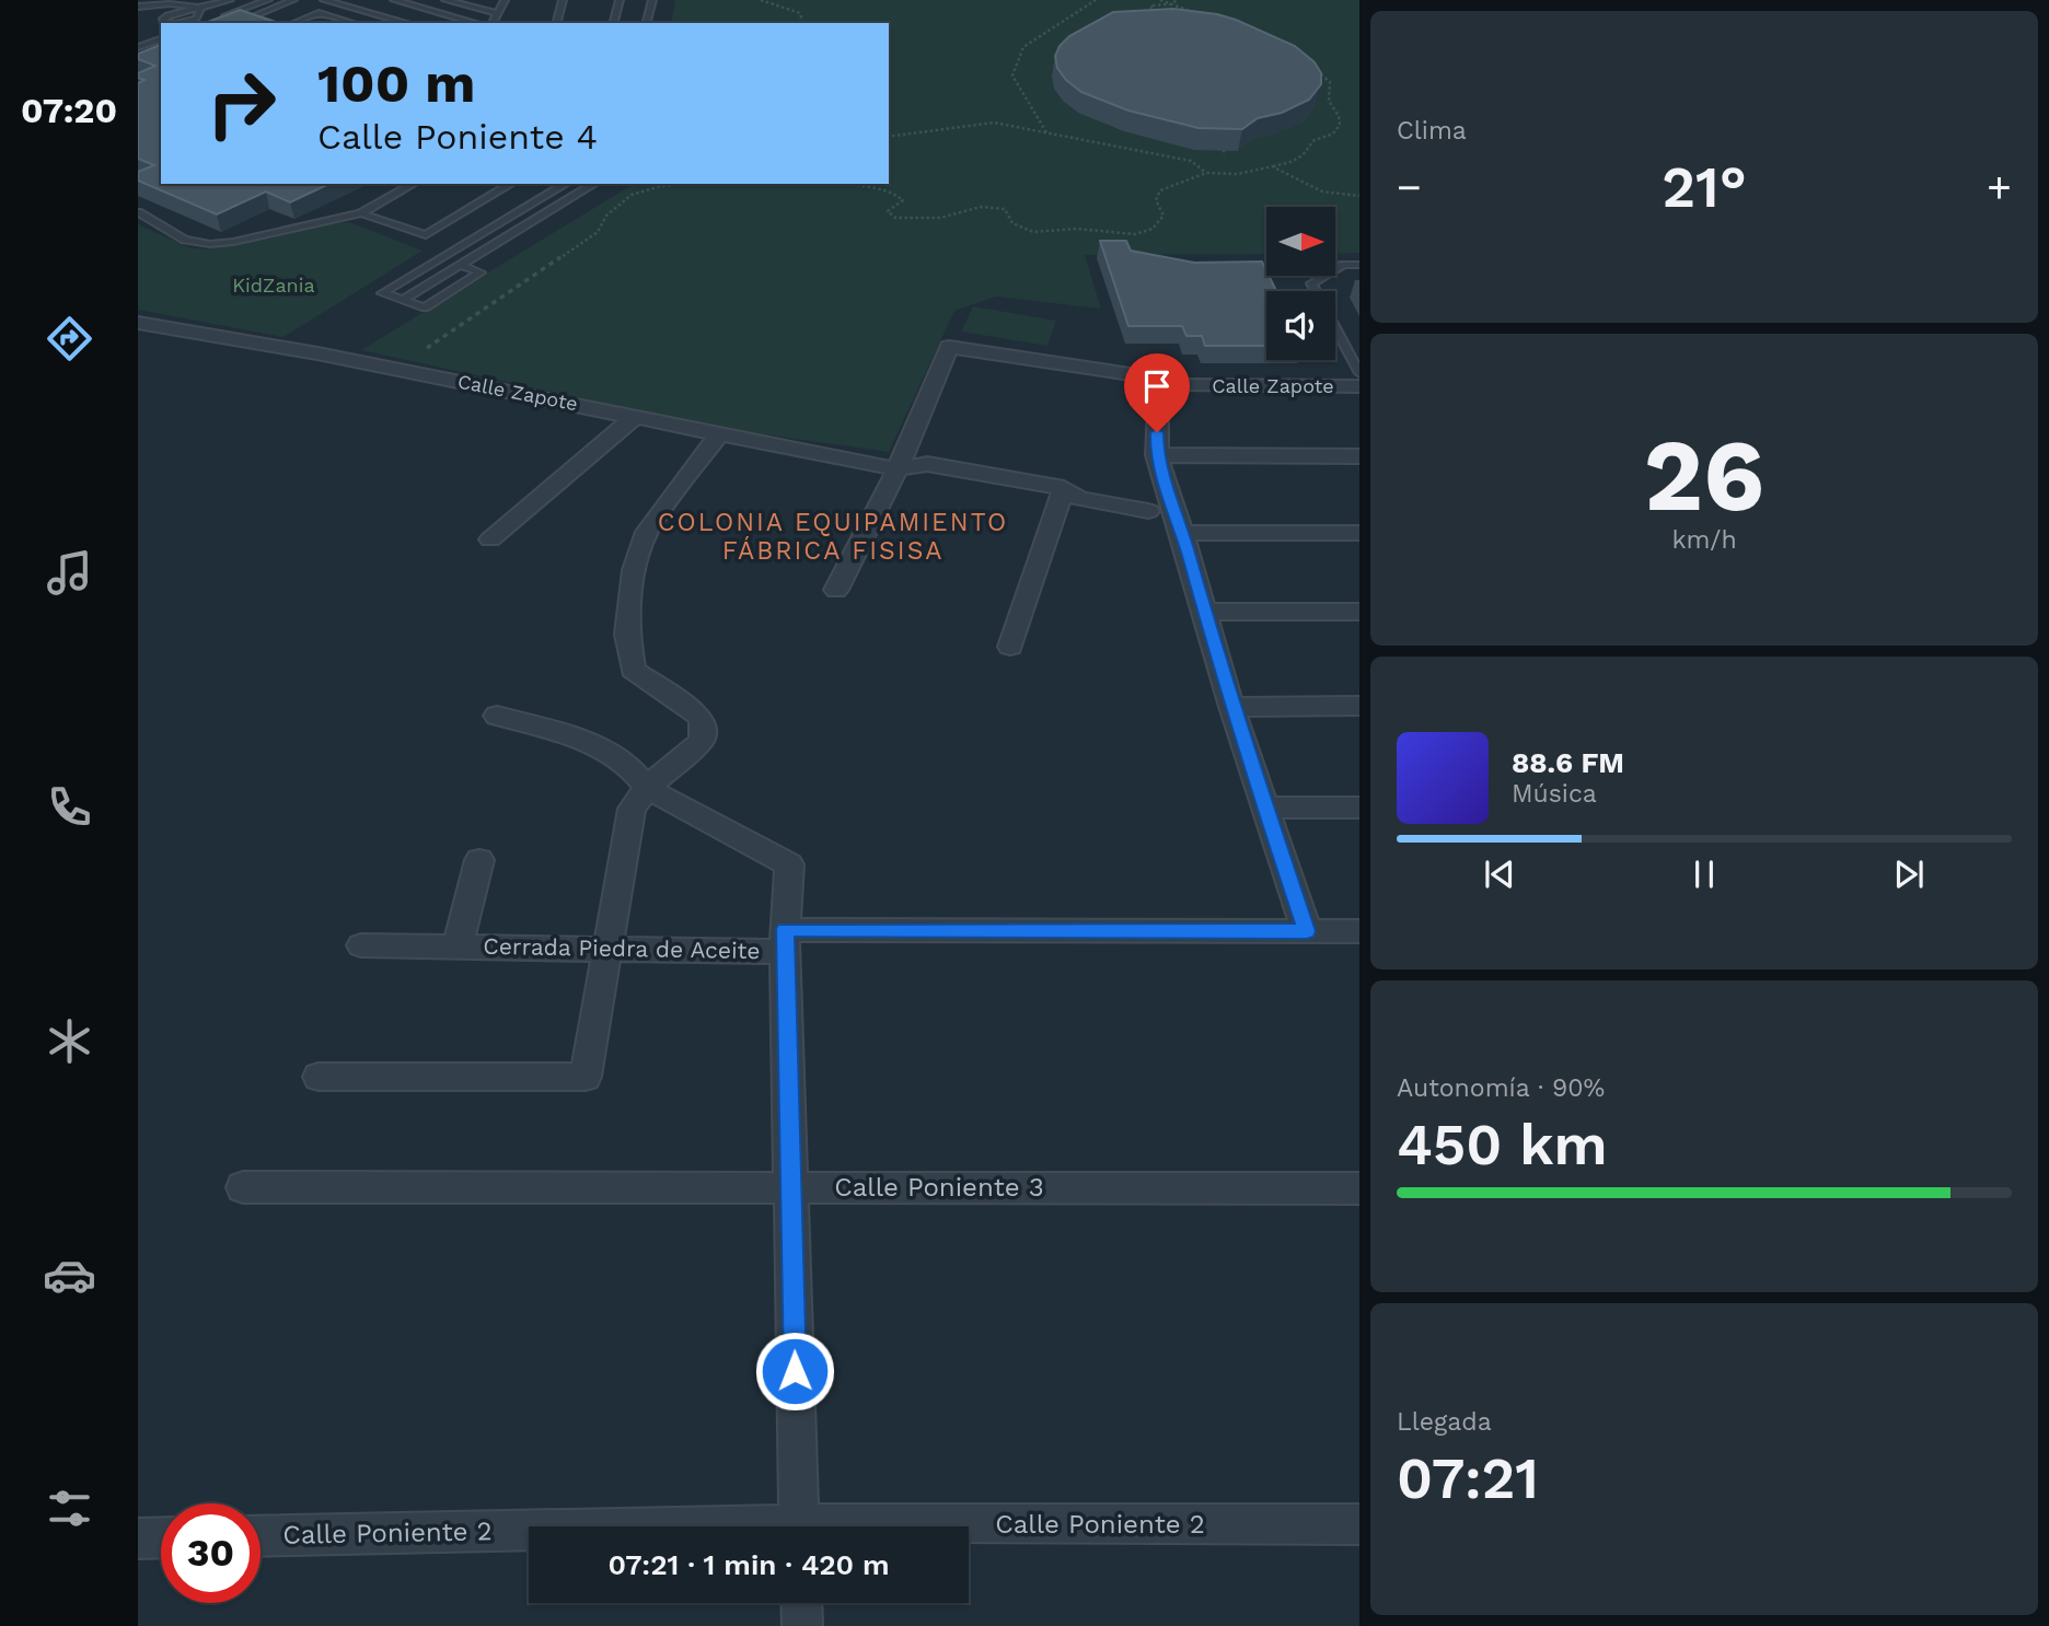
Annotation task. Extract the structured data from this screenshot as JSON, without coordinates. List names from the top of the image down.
{
  "streets": {
    "street": [
      "Calle Zapote",
      "Cerrada Piedra de Aceite",
      "Calle Poniente 3",
      "Calle Poniente 2"
    ]
  },
  "districts": ["COLONIA EQUIPAMIENTO FÁBRICA FISISA"],
  "parks": ["KidZania"],
  "north": "right",
  "page": {
    "tabs": "07:20",
    "tile": [
      "Clima",
      ["26", "km/h"],
      ["Autonomía · 90%", "450 km"],
      ["Llegada", "07:21"]
    ],
    "turn": ["100 m", "Calle Poniente 4"],
    "heat": ["−", "21°", "+"],
    "song": ["88.6 FM", "Música"],
    "limit": "30",
    "trip": "07:21 · 1 min · 420 m"
  }
}
